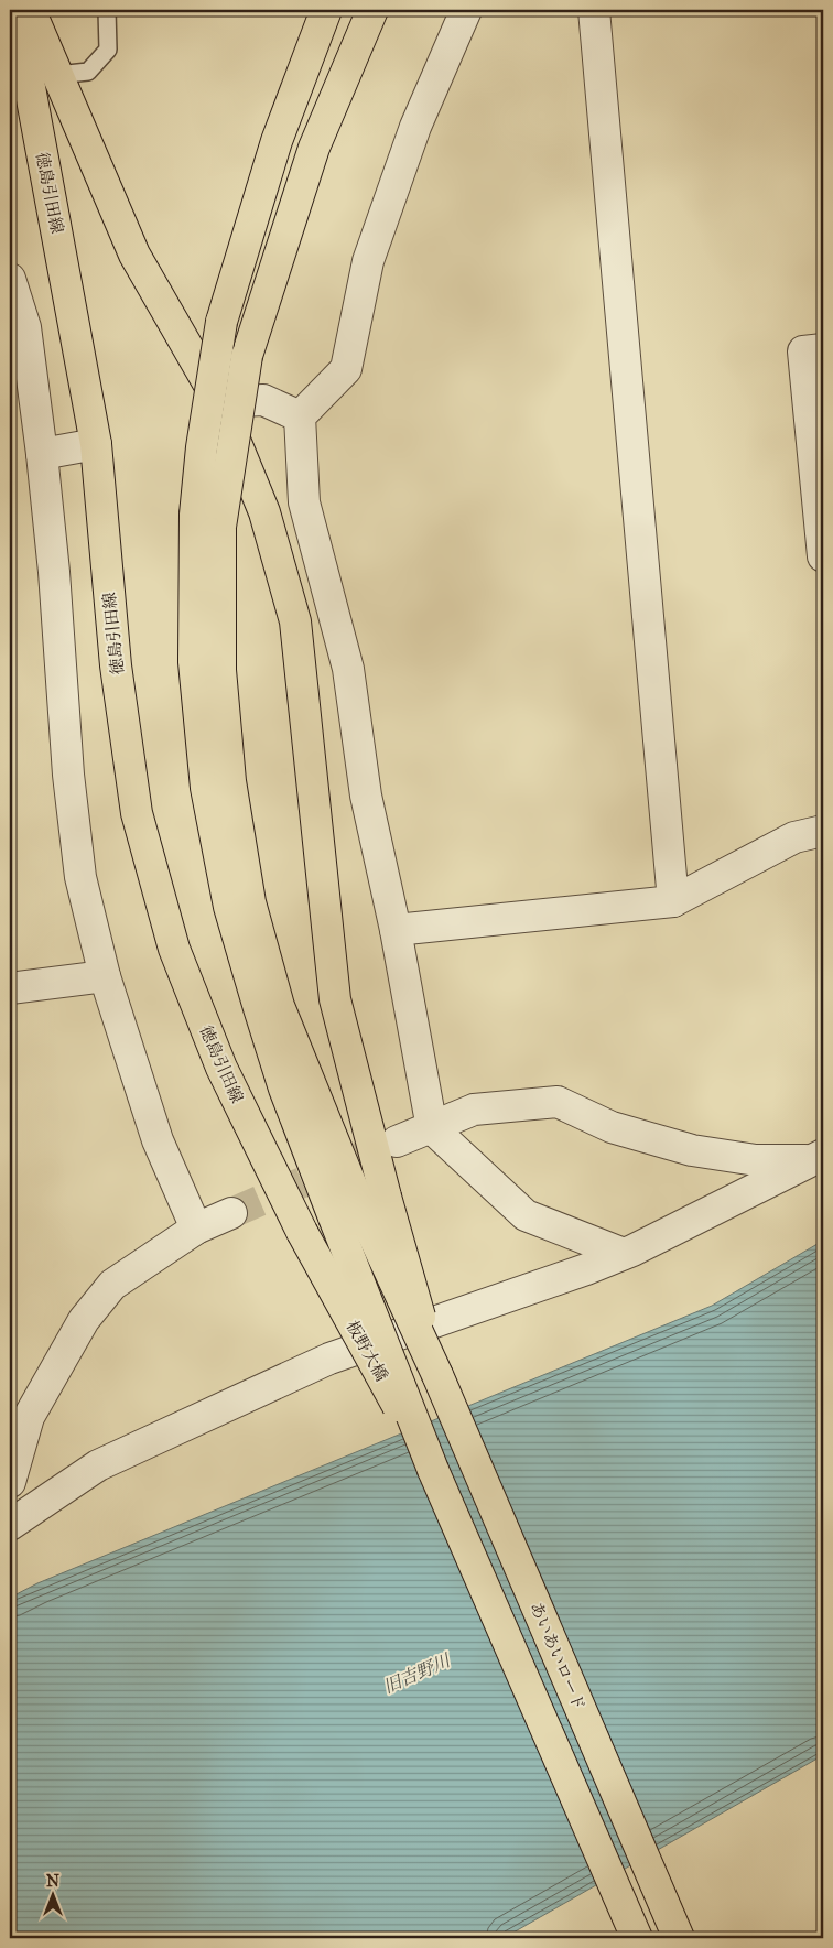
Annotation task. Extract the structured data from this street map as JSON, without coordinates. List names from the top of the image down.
{
  "streets": {
    "main road": ["徳島引田線", "板野大橋", "あいあいロード"]
  },
  "crossings": [
    ["徳島引田線", "板野大橋"]
  ],
  "water": ["旧吉野川"],
  "north": "top"
}
